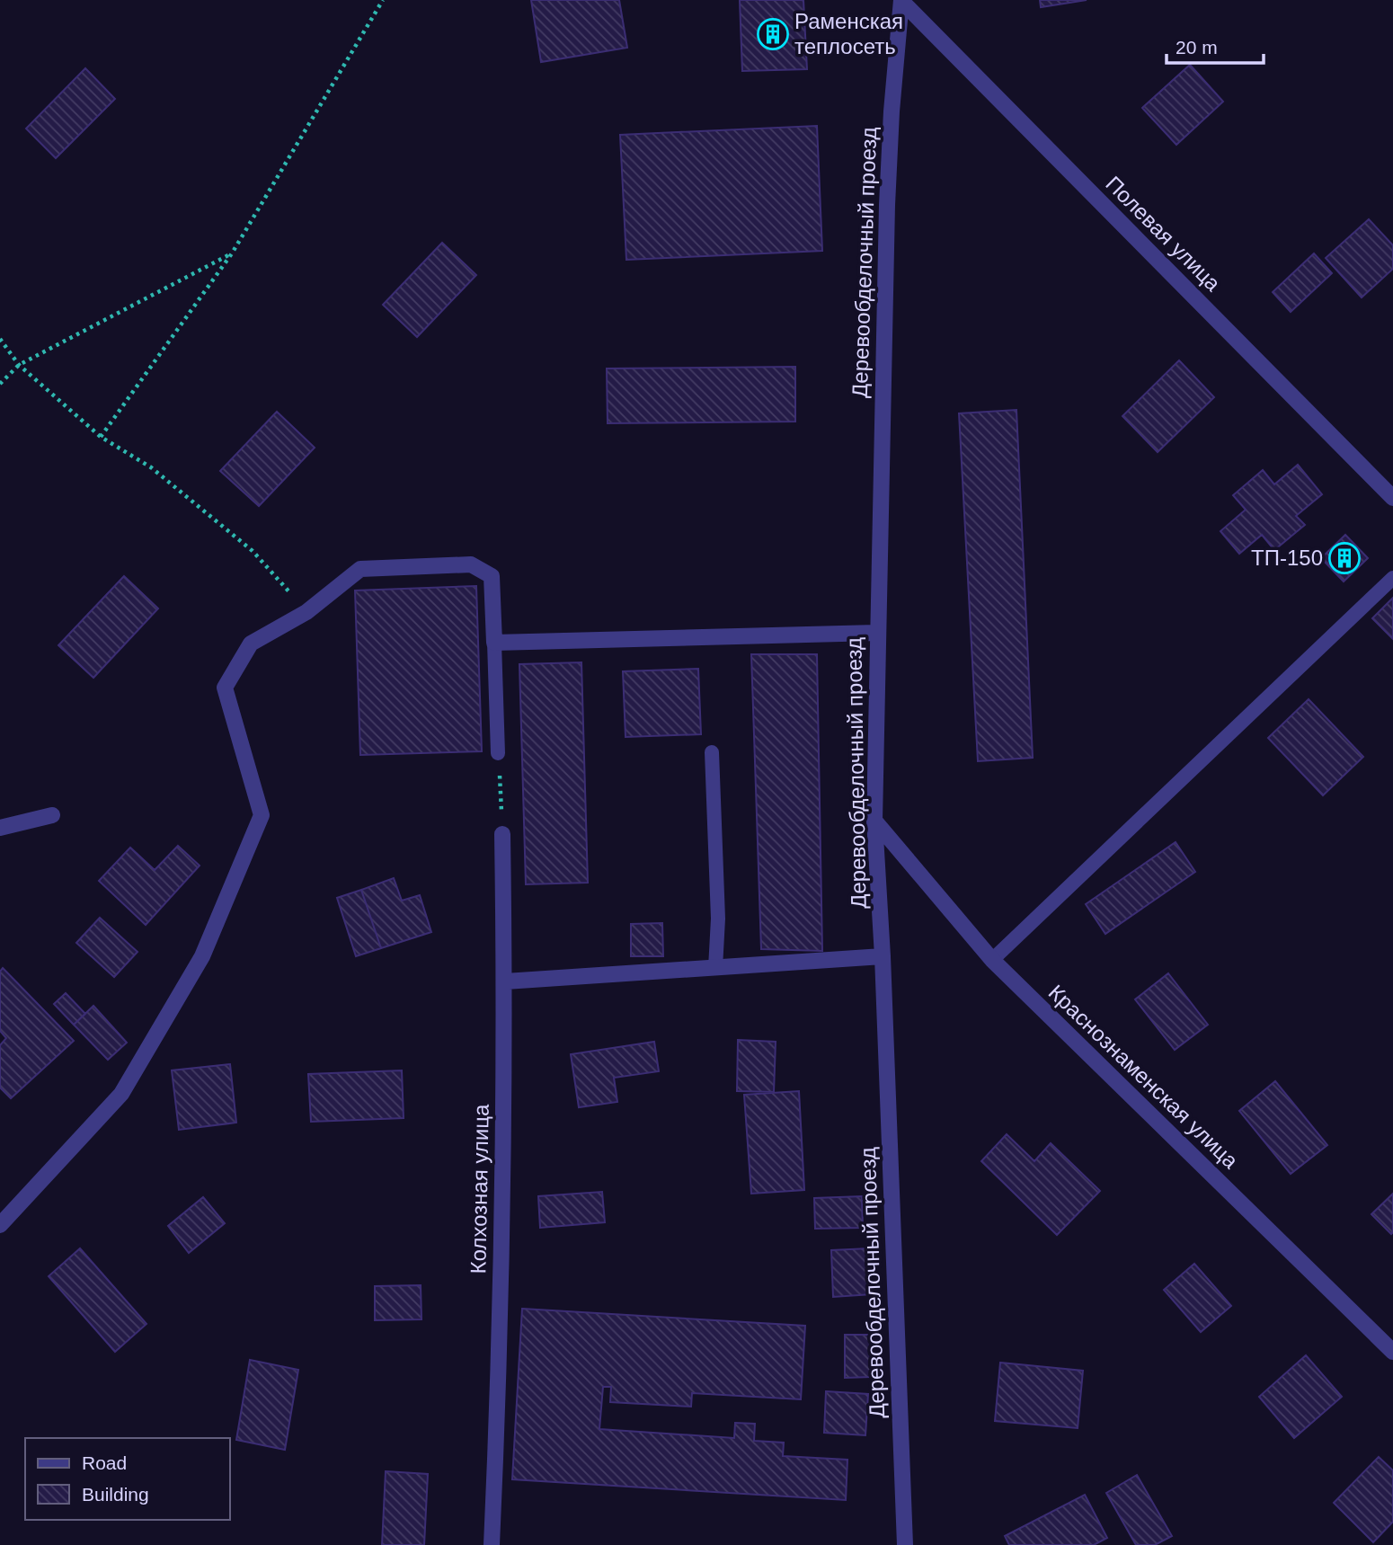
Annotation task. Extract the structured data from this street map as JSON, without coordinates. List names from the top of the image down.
{
  "streets": {
    "street": [
      "Полевая улица",
      "Деревообделочный проезд",
      "Краснознаменская улица",
      "Колхозная улица"
    ]
  },
  "crossings": [
    ["Полевая улица", "Деревообделочный проезд"],
    ["Деревообделочный проезд", "Краснознаменская улица"]
  ],
  "places": {
    "building": ["Раменская теплосеть", "ТП-150"]
  },
  "legend": ["Road", "Building"],
  "scale_bar": "20 m"
}
